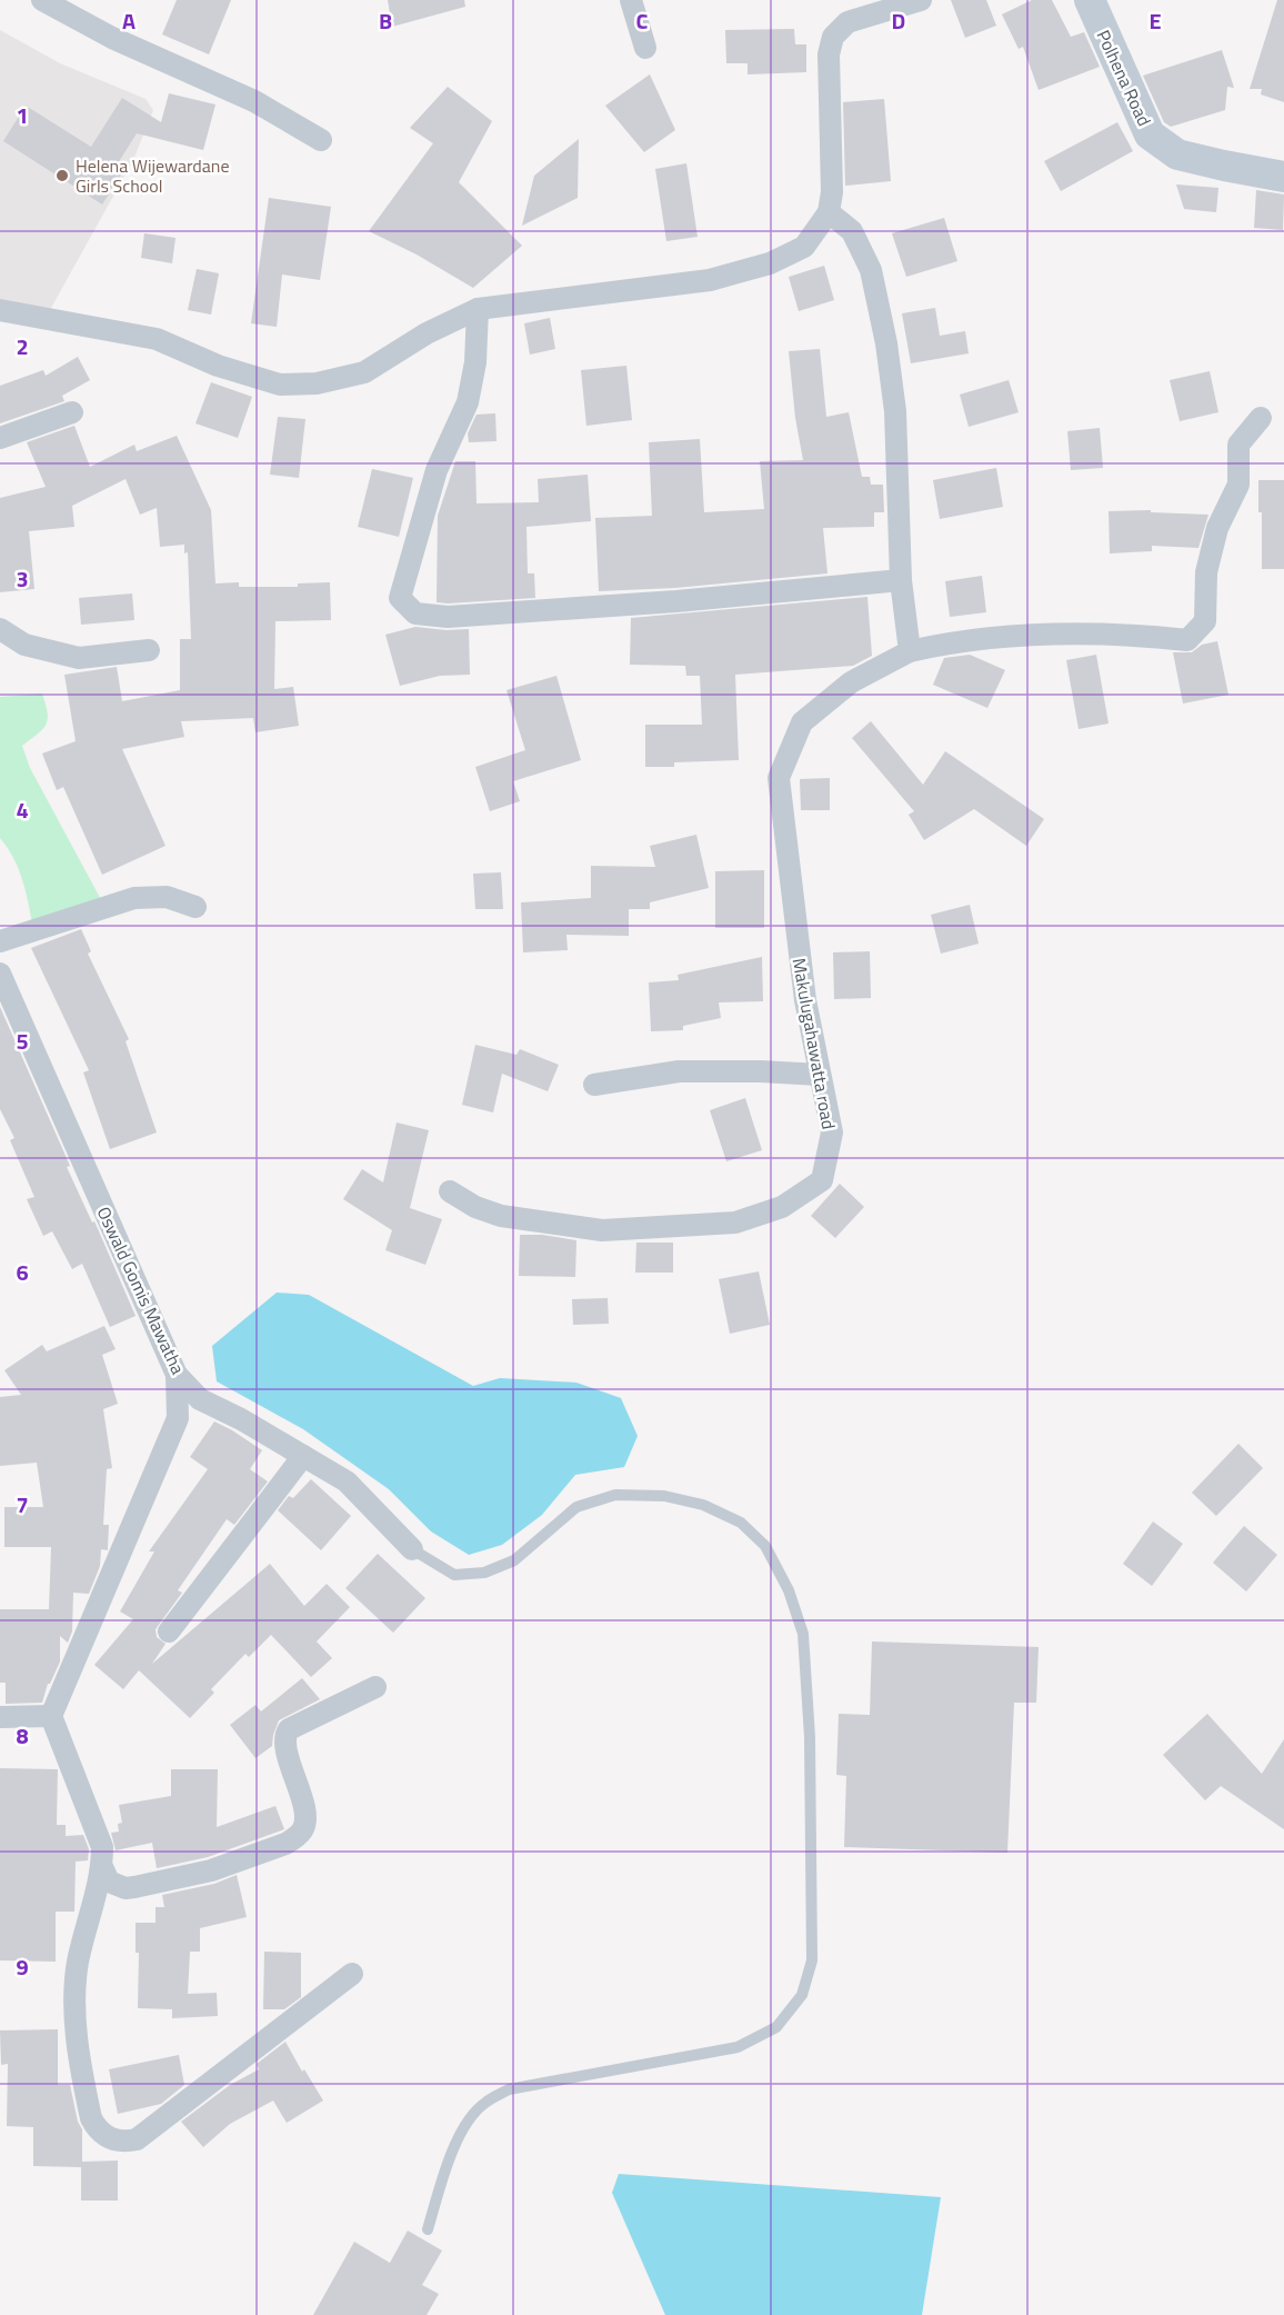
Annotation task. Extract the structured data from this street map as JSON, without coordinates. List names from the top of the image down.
{
  "streets": {
    "street": ["Polhena Road", "Makulugahawatta road", "Oswald Gomis Mawatha"]
  },
  "places": ["Helena Wijewardane Girls School"],
  "grid": {
    "columns": [
      "A",
      "B",
      "C",
      "D",
      "E"
    ],
    "rows": [
      "1",
      "2",
      "3",
      "4",
      "5",
      "6",
      "7",
      "8",
      "9"
    ]
  }
}
